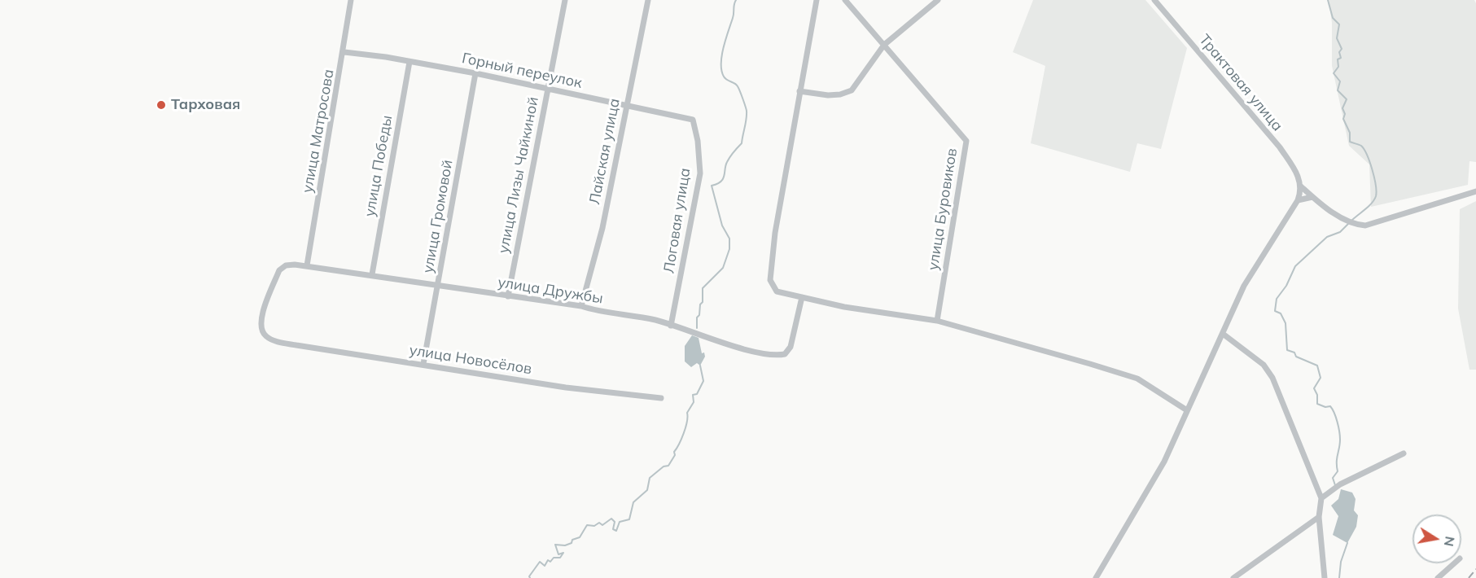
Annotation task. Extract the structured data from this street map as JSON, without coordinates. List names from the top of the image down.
{
  "streets": {
    "street": [
      "Горный переулок",
      "Трактовая улица",
      "улица Матросова",
      "Лайская улица",
      "улица Победы",
      "улица Лизы Чайкиной",
      "улица Буровиков",
      "улица Громовой",
      "Логовая улица",
      "улица Дружбы",
      "улица Новосёлов"
    ]
  },
  "crossings": [
    ["Горный переулок", "улица Матросова"],
    ["Горный переулок", "Лайская улица"],
    ["Горный переулок", "улица Победы"],
    ["Горный переулок", "улица Лизы Чайкиной"],
    ["Горный переулок", "улица Громовой"],
    ["Горный переулок", "Логовая улица"],
    ["улица Матросова", "улица Дружбы"],
    ["Лайская улица", "улица Дружбы"],
    ["улица Победы", "улица Дружбы"],
    ["улица Лизы Чайкиной", "улица Дружбы"],
    ["улица Громовой", "улица Дружбы"],
    ["улица Громовой", "улица Новосёлов"],
    ["Логовая улица", "улица Дружбы"],
    ["улица Дружбы", "улица Новосёлов"]
  ],
  "places": ["Тарховая"],
  "north": "right"
}
